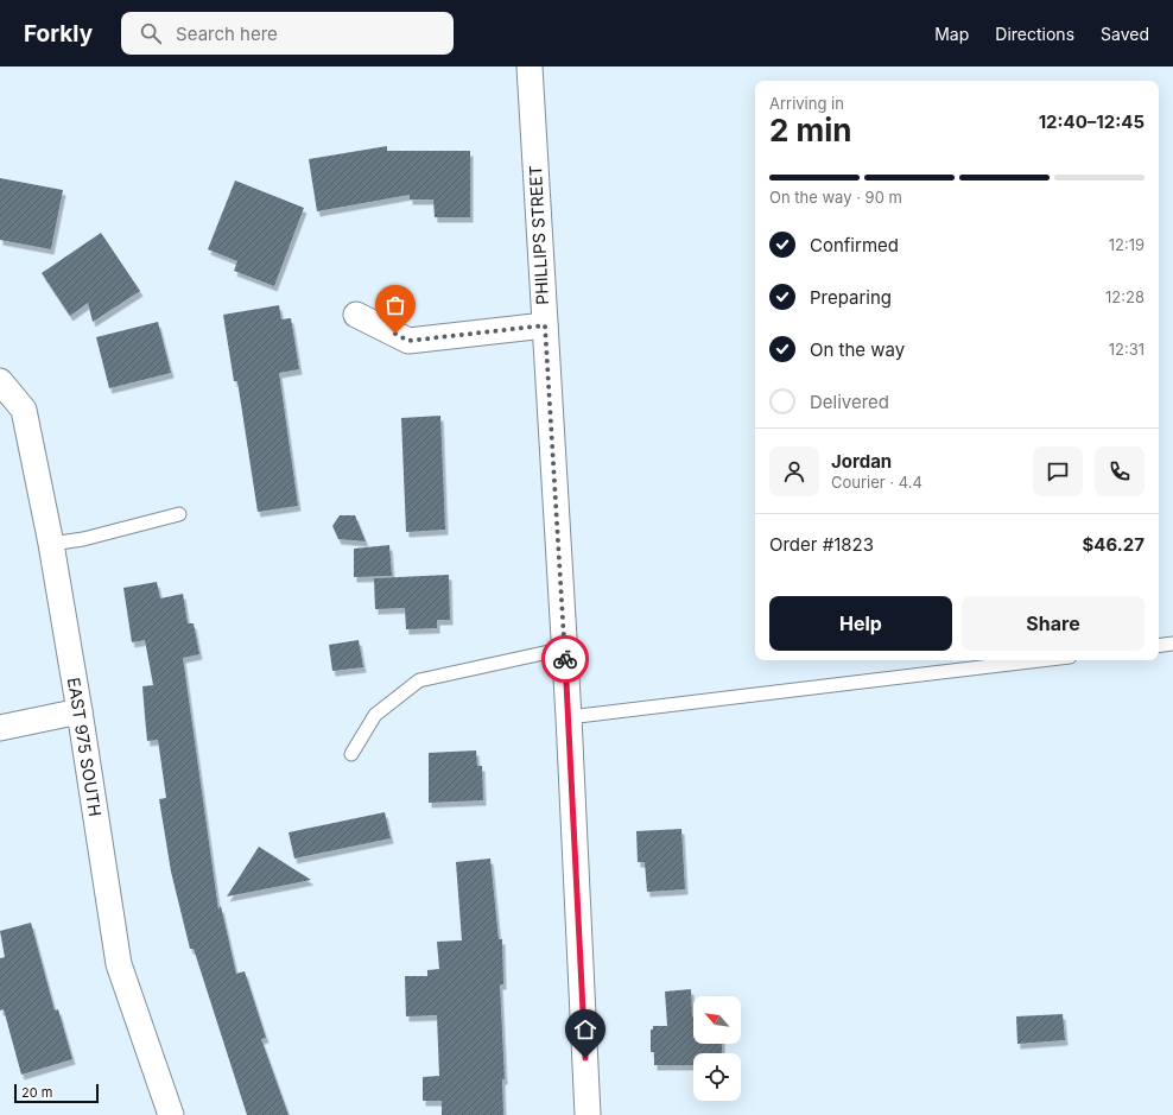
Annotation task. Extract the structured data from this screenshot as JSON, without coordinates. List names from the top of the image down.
{
  "streets": {
    "street": ["PHILLIPS STREET", "EAST 975 SOUTH"]
  },
  "scale_bar": "20 m",
  "north": "top left",
  "page": {
    "header": "Forkly",
    "search": "Search here",
    "nav": ["Map", "Directions", "Saved"],
    "heading": ["2 min", "Arriving in", "12:40–12:45"],
    "panel": [
      "Jordan",
      "Courier · 4.4",
      "Order #1823",
      "$46.27"
    ],
    "bar": "On the way · 90 m",
    "list": [
      ["Confirmed", "12:19"],
      ["Preparing", "12:28"],
      ["On the way", "12:31"],
      "Delivered"
    ],
    "buttons": ["Help", "Share"],
    "scale": "20 m"
  }
}
